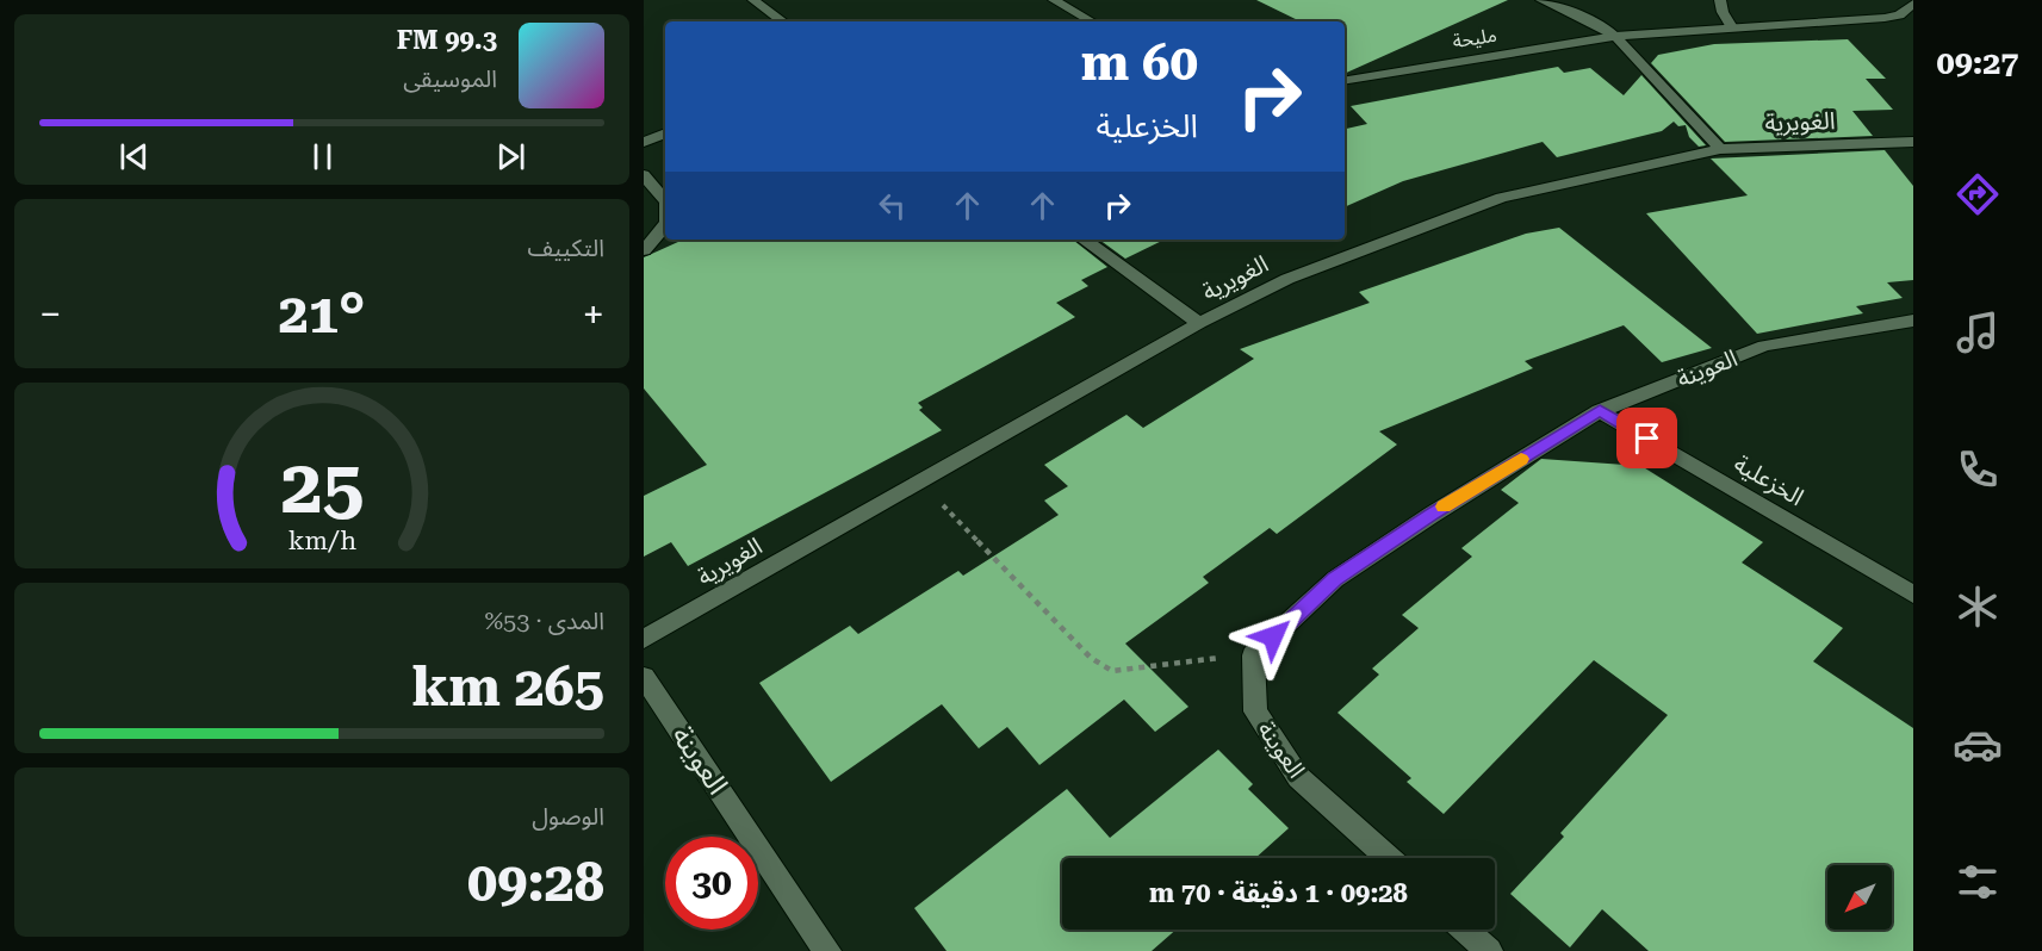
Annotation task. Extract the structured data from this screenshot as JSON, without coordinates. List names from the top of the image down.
{
  "streets": {
    "street": [
      "مليحة",
      "الغويرية",
      "العوينة",
      "الخزعلية"
    ]
  },
  "crossings": [
    ["العوينة", "الخزعلية"]
  ],
  "north": "bottom left",
  "page": {
    "tabs": "09:27",
    "turn": ["60 m", "الخزعلية"],
    "song": ["99.3 FM", "الموسيقى"],
    "tile": [
      "التكييف",
      ["المدى · 53%", "265 km"],
      ["الوصول", "09:28"]
    ],
    "heat": ["−", "21°", "+"],
    "limit": "30",
    "trip": "09:28 · 1 دقيقة · 70 m",
    "gauge": ["25", "km/h"]
  }
}
